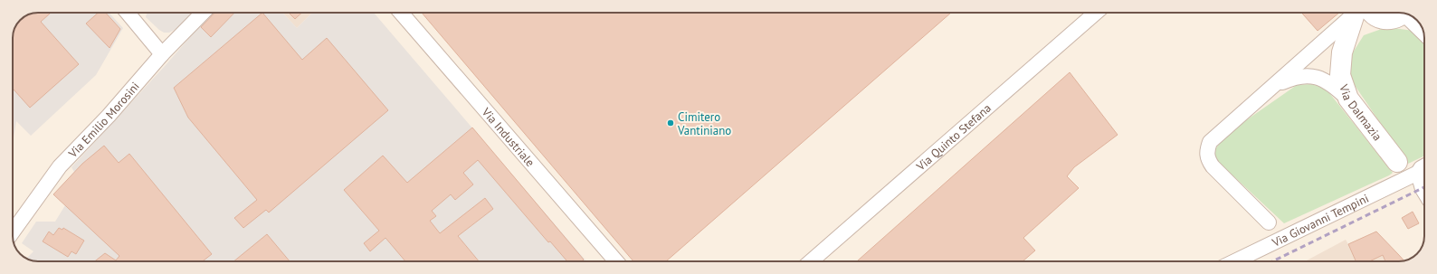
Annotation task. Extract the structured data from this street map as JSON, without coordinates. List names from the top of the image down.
{
  "streets": {
    "main road": ["Via Dalmazia"],
    "street": [
      "Via Emilio Morosini",
      "Via Industriale",
      "Via Quinto Stefana",
      "Via Giovanni Tempini"
    ]
  },
  "places": ["Cimitero Vantiniano"]
}
